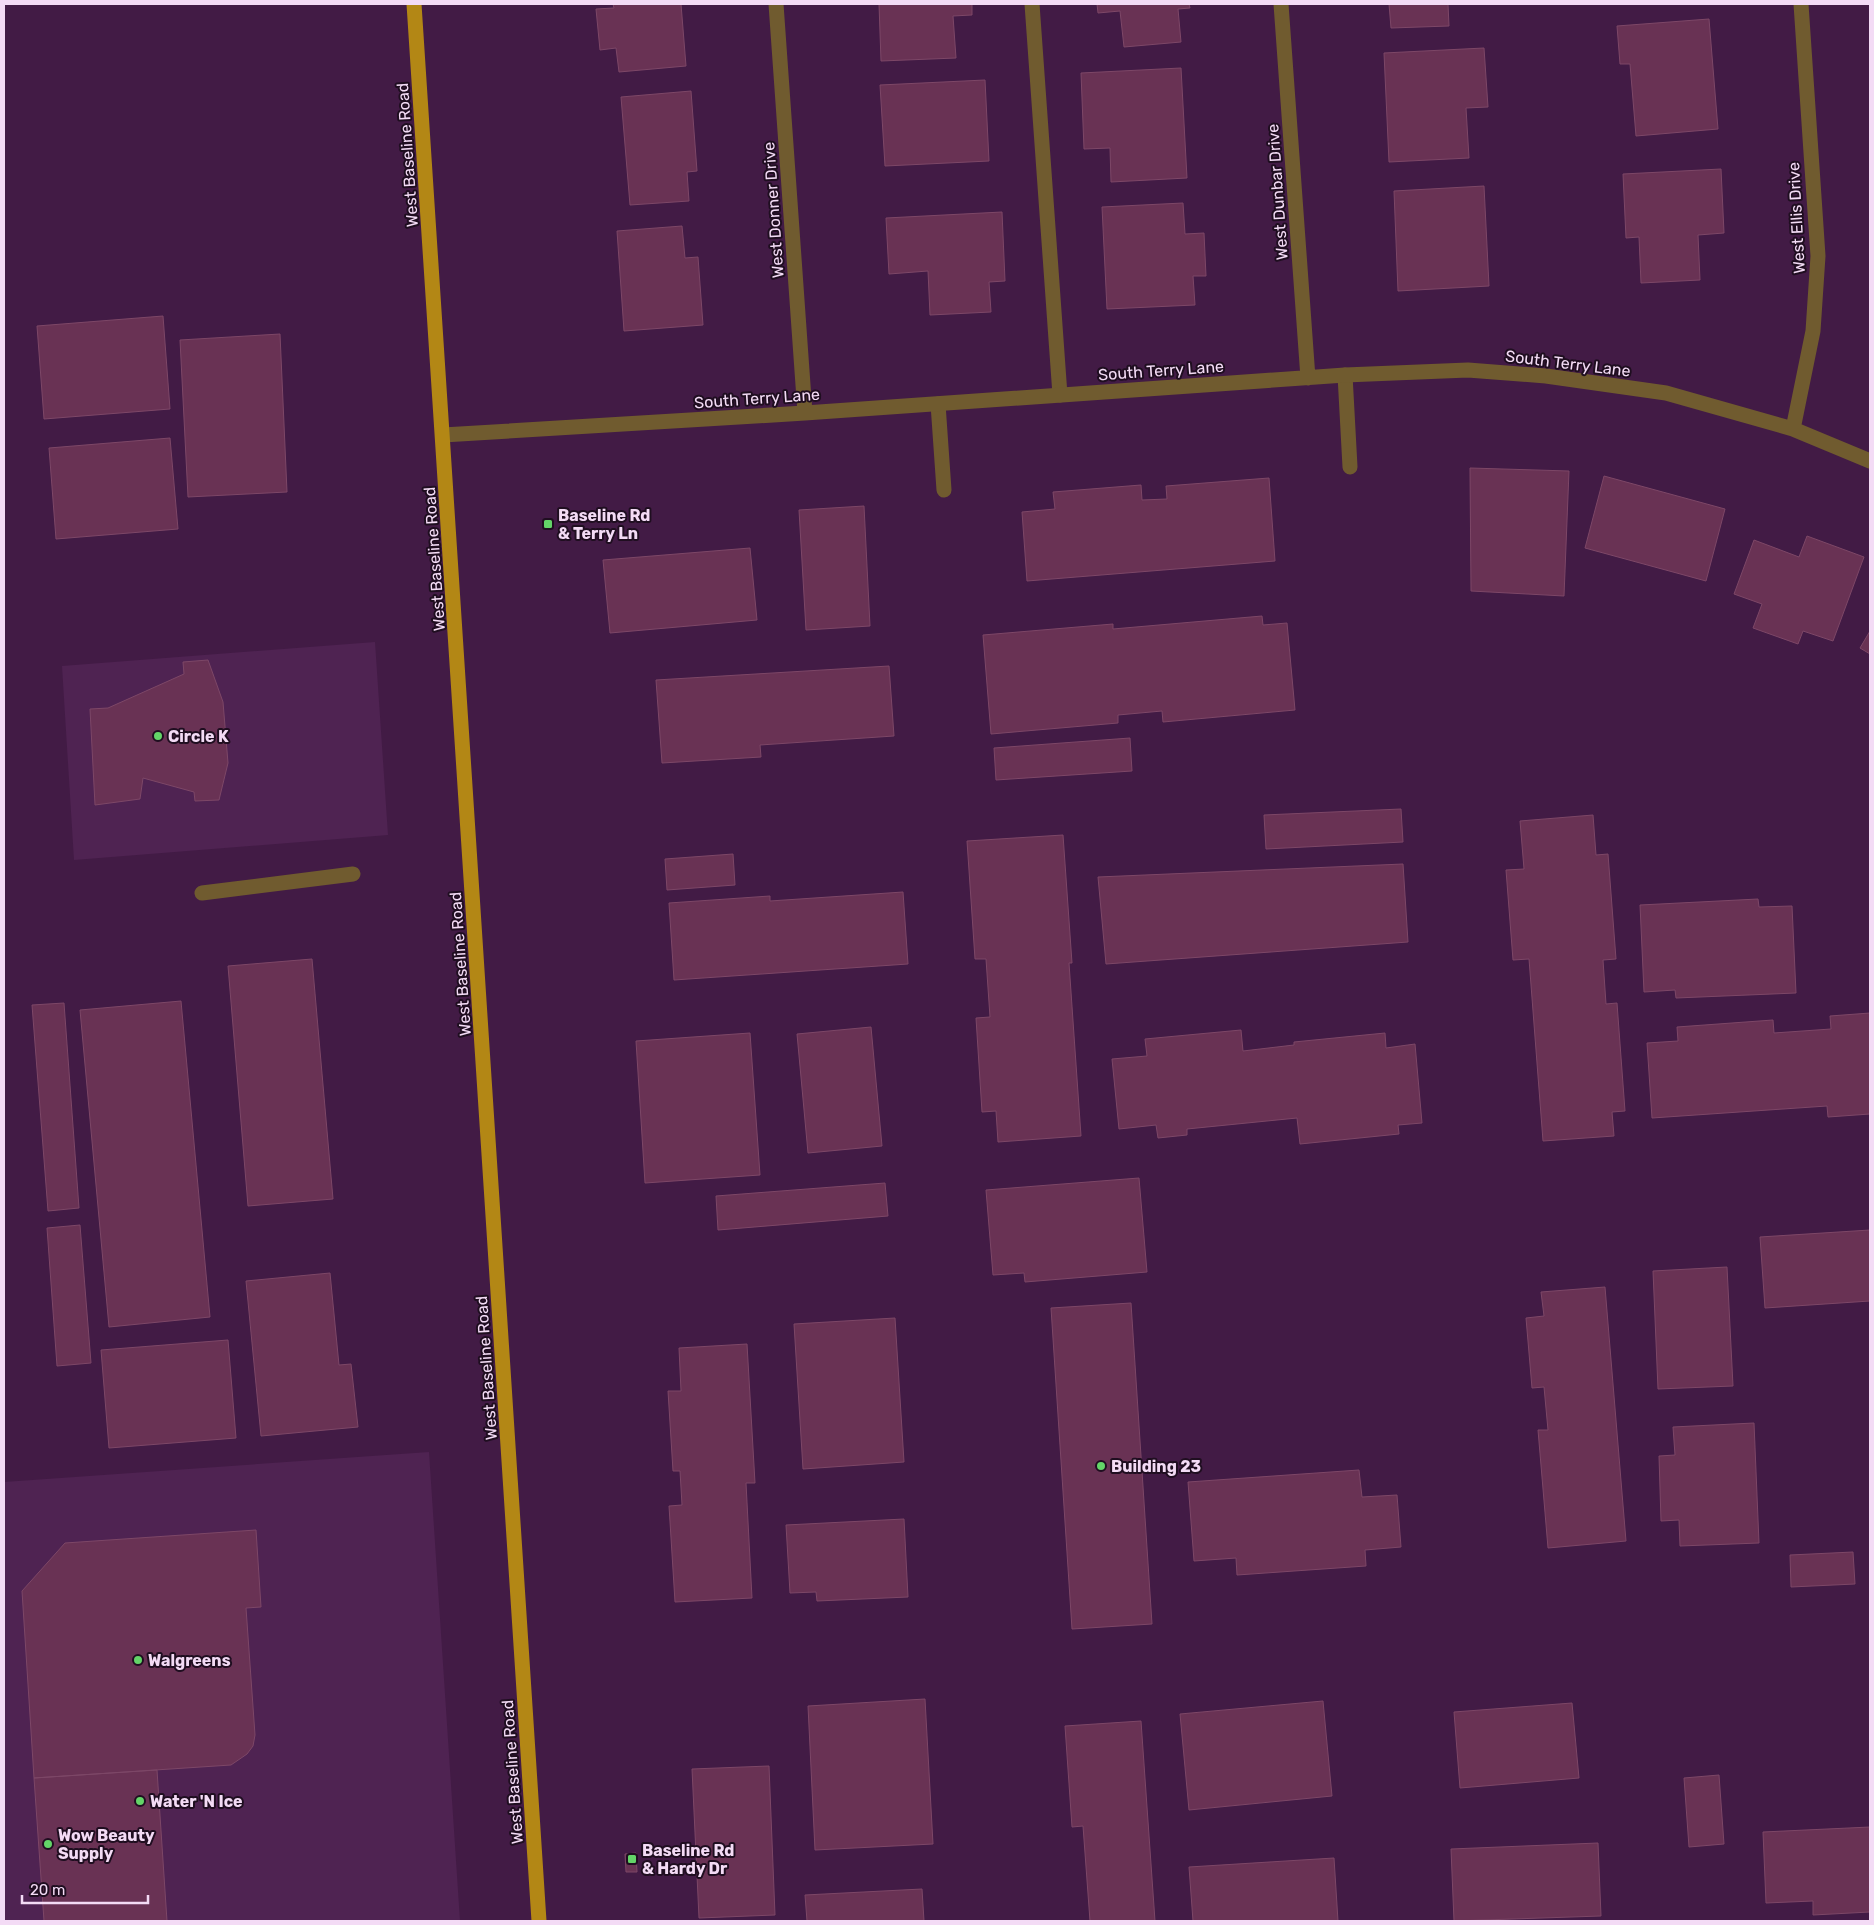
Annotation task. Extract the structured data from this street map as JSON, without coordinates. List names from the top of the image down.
{
  "streets": {
    "main road": ["West Baseline Road"],
    "street": [
      "West Dunbar Drive",
      "West Donner Drive",
      "West Ellis Drive",
      "South Terry Lane"
    ]
  },
  "crossings": [
    ["West Baseline Road", "South Terry Lane"],
    ["West Dunbar Drive", "South Terry Lane"],
    ["West Donner Drive", "South Terry Lane"],
    ["West Ellis Drive", "South Terry Lane"]
  ],
  "places": {
    "transit": ["Baseline Rd & Terry Ln", "Baseline Rd & Hardy Dr"],
    "other": [
      "Circle K",
      "Building 23",
      "Walgreens",
      "Water 'N Ice",
      "Wow Beauty Supply"
    ]
  },
  "scale_bar": "20 m"
}
